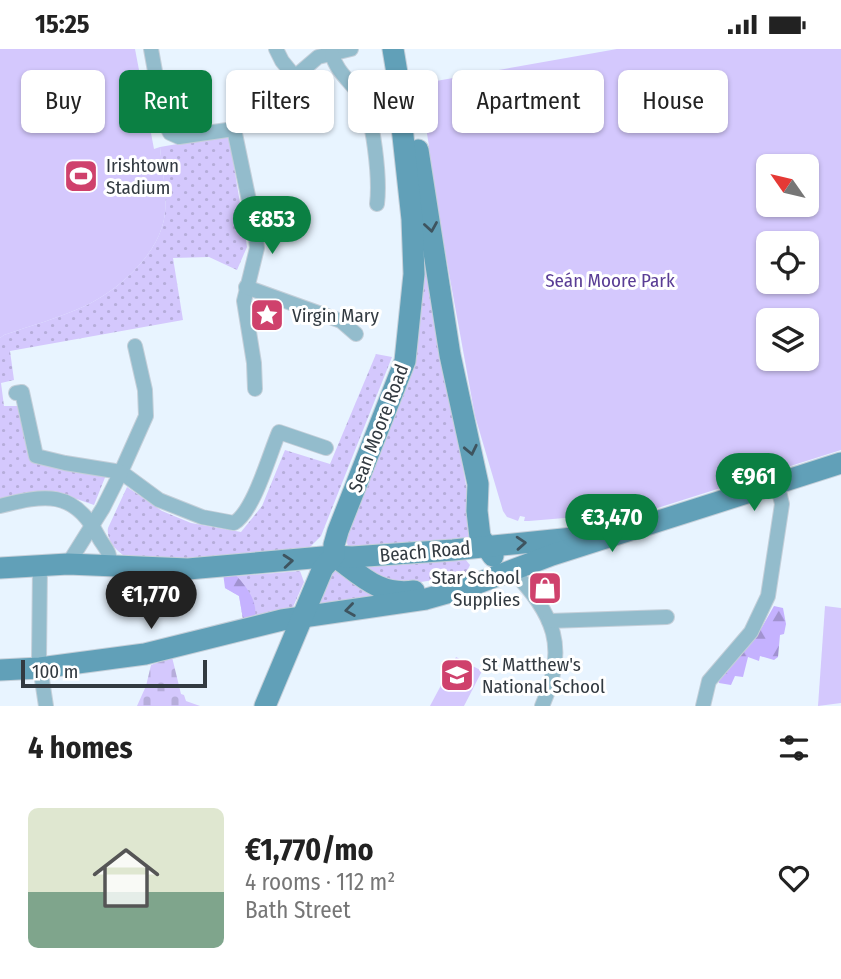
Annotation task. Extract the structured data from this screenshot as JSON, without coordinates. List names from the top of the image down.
{
  "streets": {
    "main road": ["Sean Moore Road", "Beach Road"]
  },
  "crossings": [
    ["Sean Moore Road", "Beach Road"]
  ],
  "parks": ["Seán Moore Park"],
  "places": {
    "sports": ["Irishtown Stadium"],
    "place": ["Virgin Mary"],
    "shop": ["Star School Supplies"],
    "school or university": ["St Matthew's National School"]
  },
  "scale_bar": "100 m",
  "north": "top left",
  "page": {
    "status": "15:25",
    "chip": [
      "Buy",
      "Rent",
      "Filters",
      "New",
      "Apartment",
      "House"
    ],
    "price": [
      "€853",
      "€961",
      "€3,470",
      "€1,770"
    ],
    "scale": "100 m",
    "heading": "4 homes",
    "list": [
      {
        "name": "€1,770/mo",
        "note": "4 rooms · 112 m² · Bath Street"
      }
    ]
  }
}
